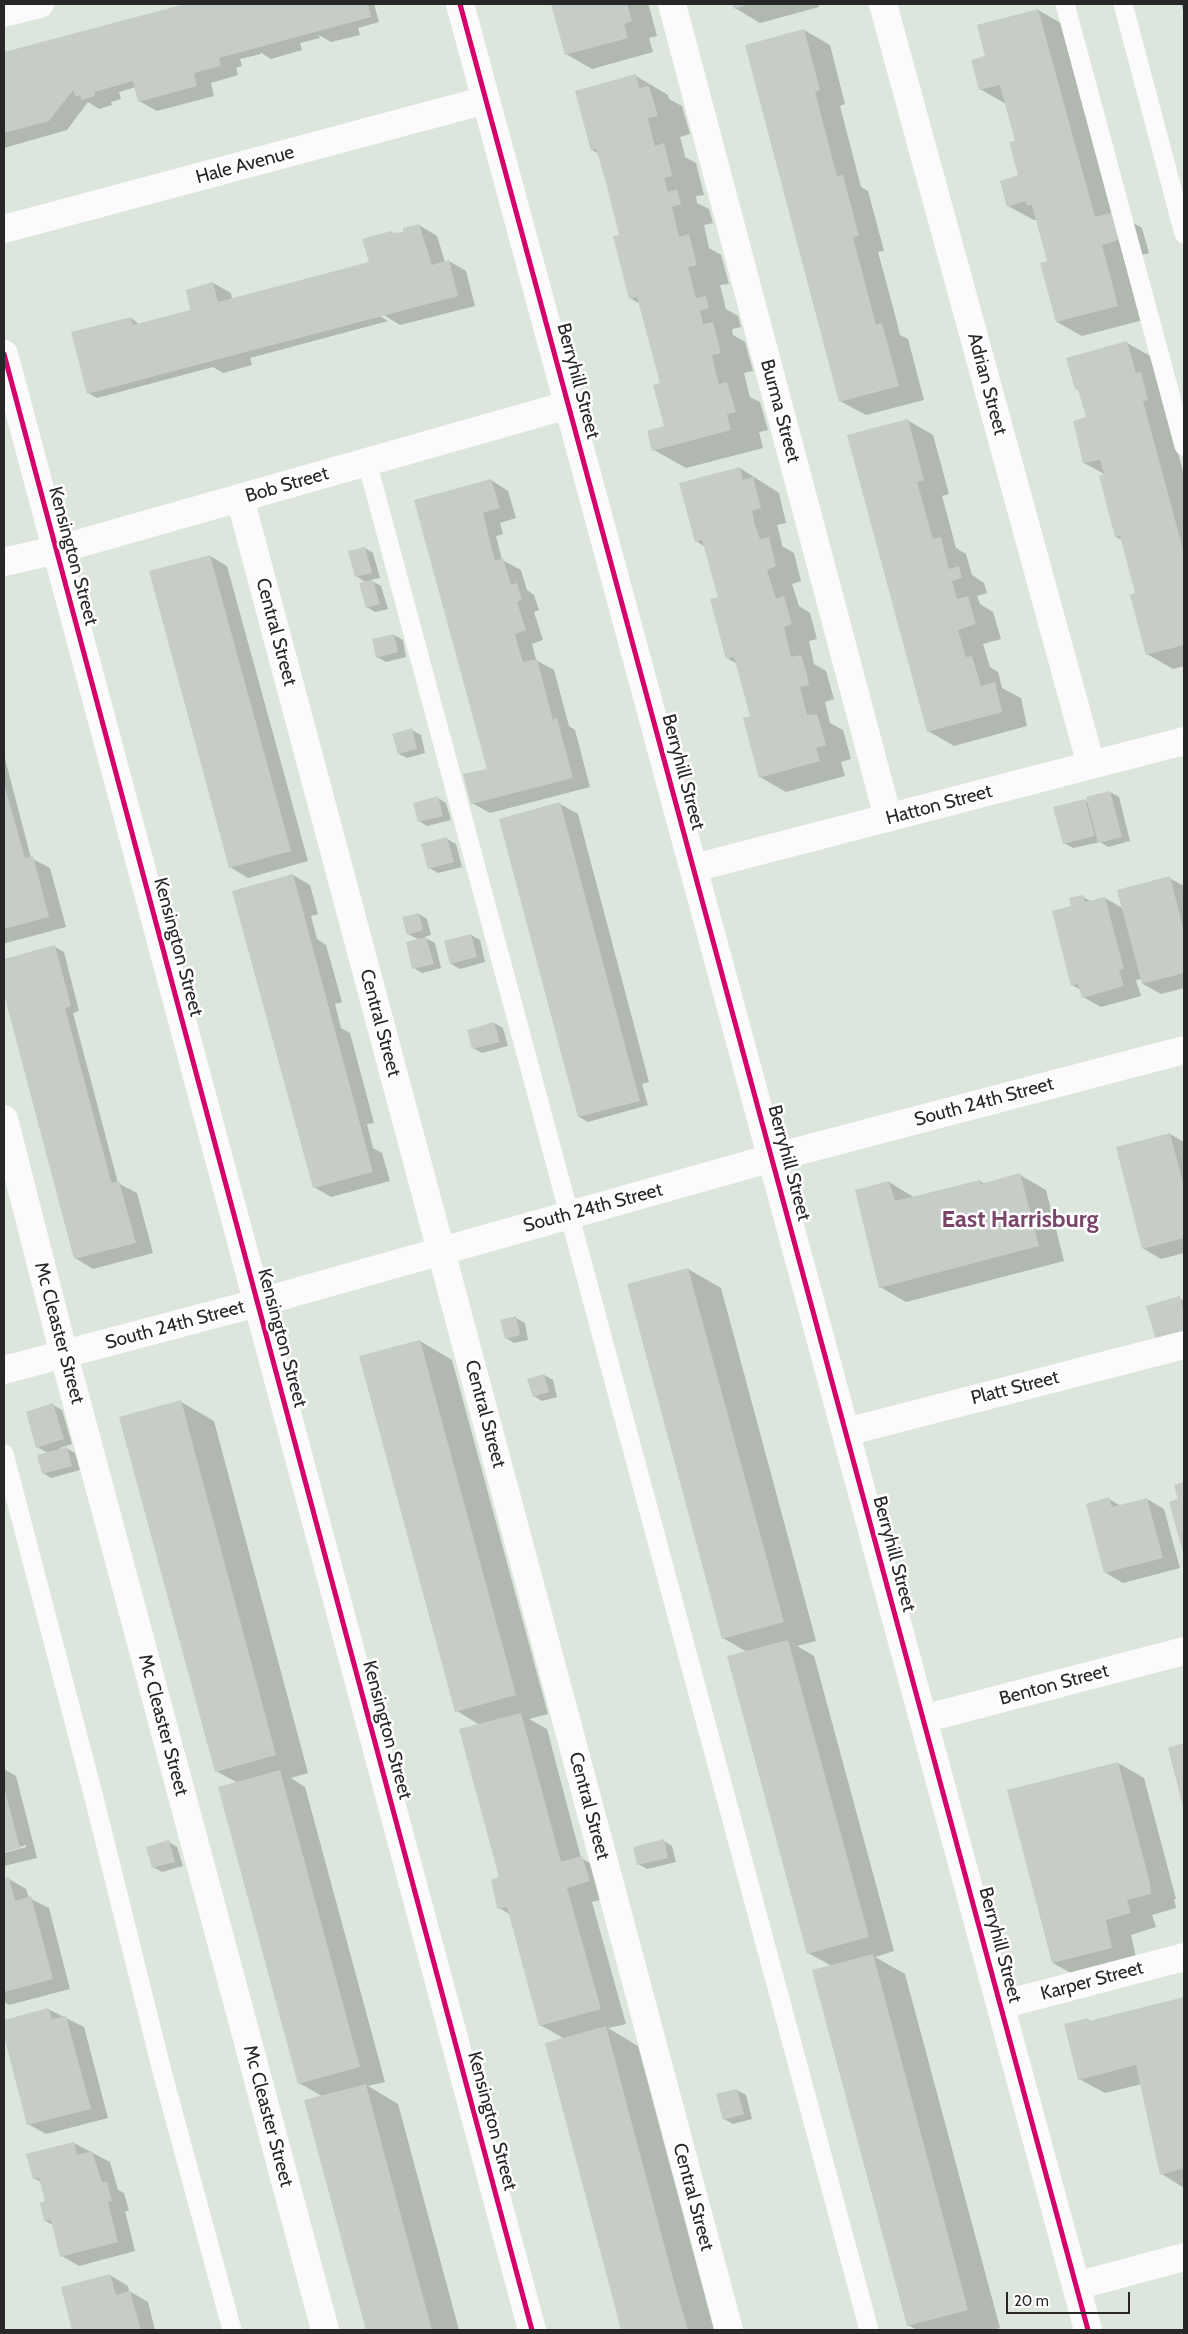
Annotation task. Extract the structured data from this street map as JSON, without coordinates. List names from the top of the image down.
{
  "streets": {
    "street": [
      "Hale Avenue",
      "Berryhill Street",
      "Adrian Street",
      "Burma Street",
      "Bob Street",
      "Kensington Street",
      "Central Street",
      "Hatton Street",
      "South 24th Street",
      "Mc Cleaster Street",
      "Platt Street",
      "Benton Street",
      "Karper Street"
    ]
  },
  "crossings": [
    ["Hale Avenue", "Berryhill Street"],
    ["Berryhill Street", "Bob Street"],
    ["Berryhill Street", "Hatton Street"],
    ["Berryhill Street", "South 24th Street"],
    ["Berryhill Street", "Platt Street"],
    ["Berryhill Street", "Benton Street"],
    ["Berryhill Street", "Karper Street"],
    ["Adrian Street", "Hatton Street"],
    ["Burma Street", "Hatton Street"],
    ["Bob Street", "Kensington Street"],
    ["Bob Street", "Central Street"],
    ["Kensington Street", "South 24th Street"],
    ["Central Street", "South 24th Street"],
    ["South 24th Street", "Mc Cleaster Street"]
  ],
  "districts": ["East Harrisburg"],
  "scale_bar": "20 m"
}
